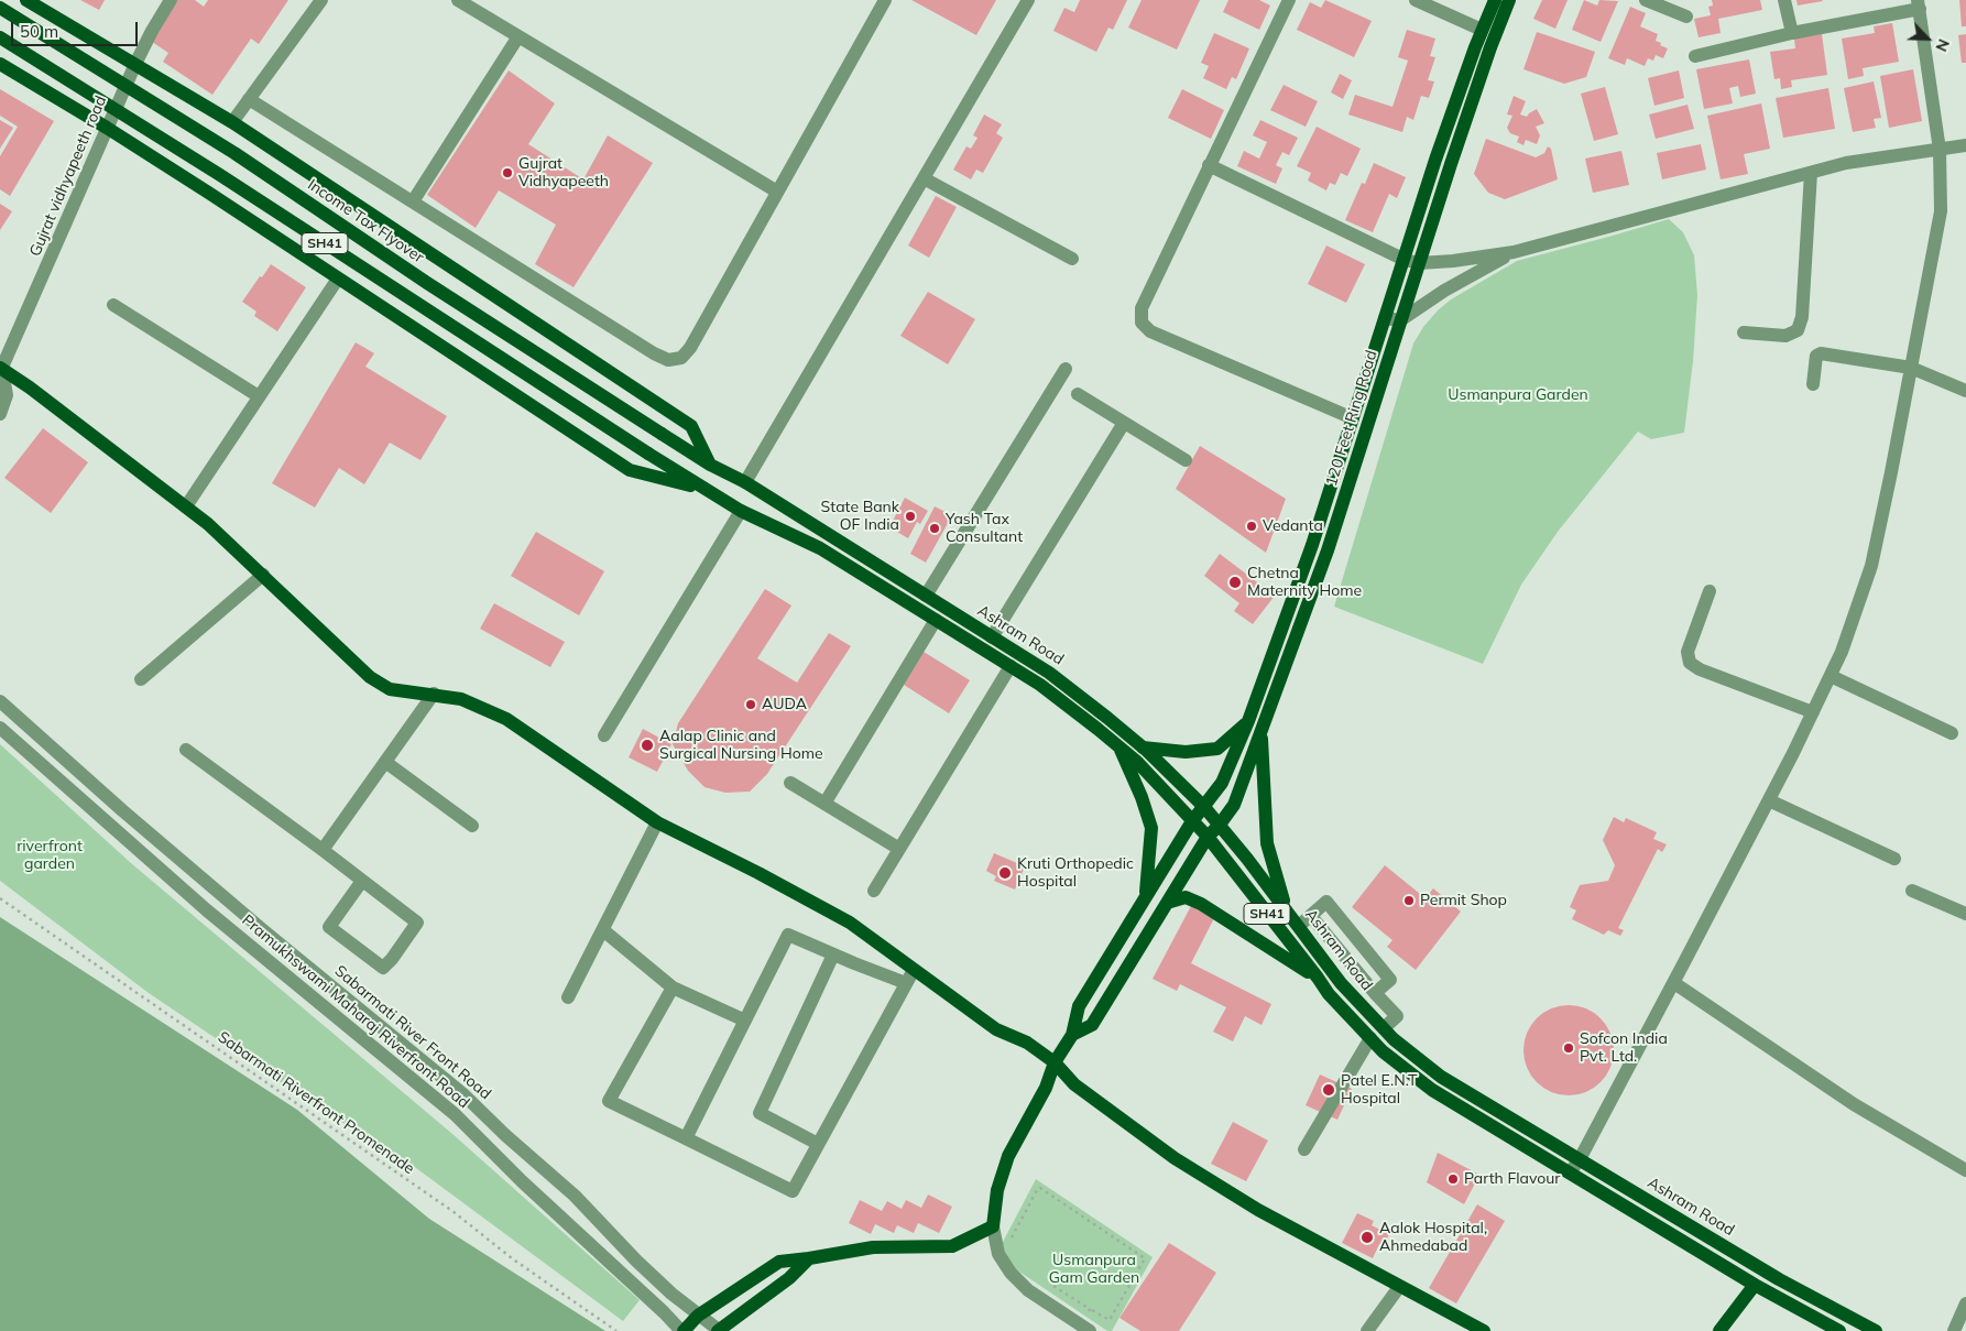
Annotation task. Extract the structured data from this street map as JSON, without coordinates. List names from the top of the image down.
{
  "streets": {
    "main road": [
      "Income Tax Flyover",
      "SH41",
      "120 Feet Ring Road",
      "Ashram Road"
    ],
    "street": ["Gujrat vidhyapeeth road", "Pramukhswami Maharaj Riverfront Road", "Sabarmati River Front Road"],
    "path": ["Sabarmati Riverfront Promenade"]
  },
  "crossings": [
    ["Income Tax Flyover", "Ashram Road"],
    ["SH41", "Ashram Road"],
    ["120 Feet Ring Road", "Ashram Road"]
  ],
  "parks": ["Usmanpura Garden", "riverfront garden", "Usmanpura Gam Garden"],
  "places": [
    "Gujrat Vidhyapeeth",
    "State Bank OF India",
    "Vedanta",
    "Yash Tax Consultant",
    "Chetna Maternity Home",
    "AUDA",
    "Aalap Clinic and Surgical Nursing Home",
    "Kruti Orthopedic Hospital",
    "Permit Shop",
    "Sofcon India Pvt. Ltd.",
    "Patel E.N.T Hospital",
    "Parth Flavour",
    "Aalok Hospital, Ahmedabad"
  ],
  "scale_bar": "50 m",
  "north": "bottom right"
}
